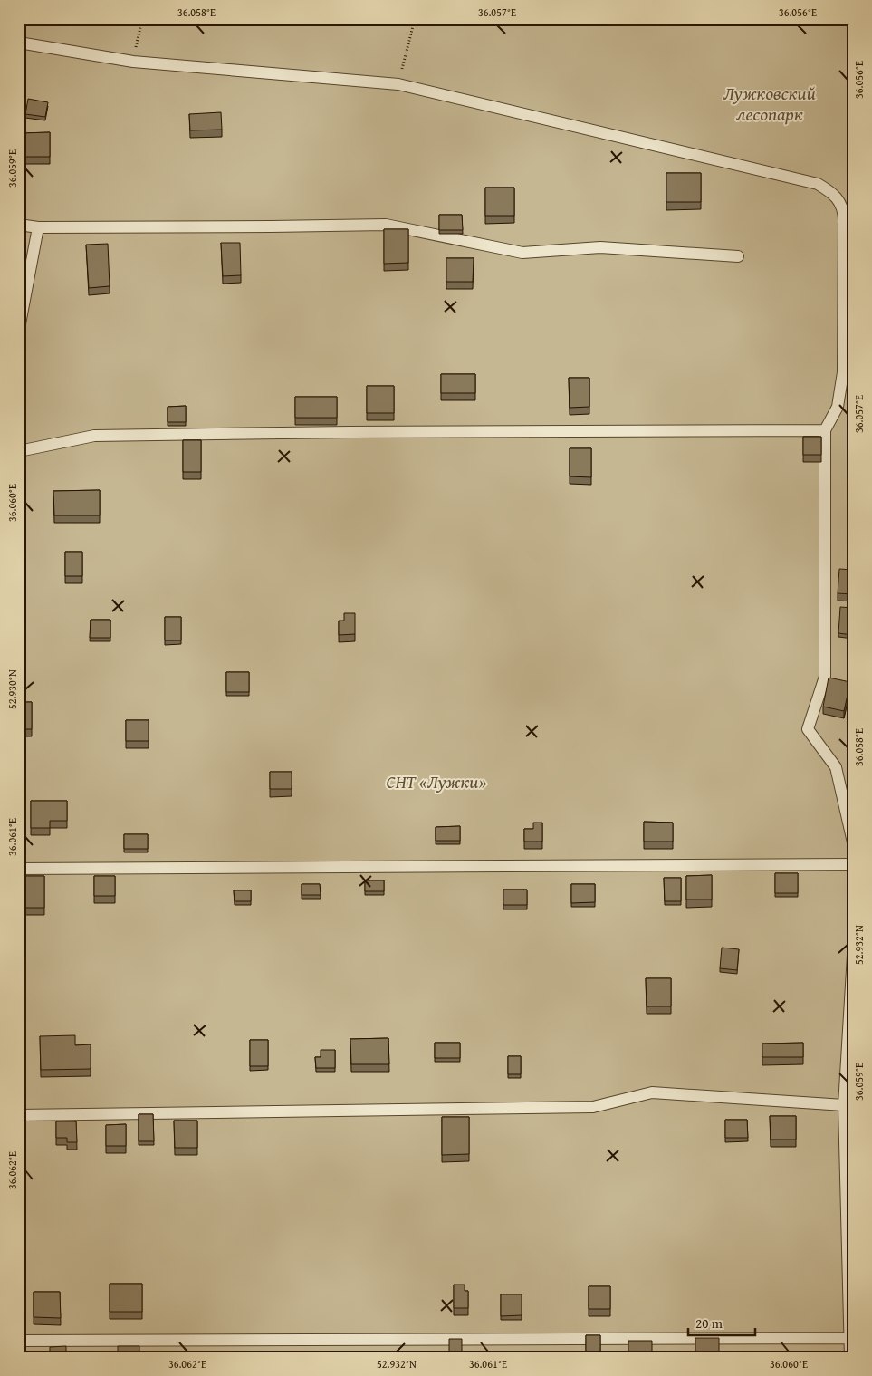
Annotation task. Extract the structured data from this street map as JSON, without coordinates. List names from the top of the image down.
{
  "parks": ["Лужковский лесопарк", "СНТ «Лужки»"],
  "scale_bar": "20 m",
  "coordinates": [
    "36.058°E",
    "36.057°E",
    "36.056°E",
    "36.059°E",
    "36.060°E",
    "52.930°N",
    "36.061°E",
    "52.932°N",
    "36.062°E"
  ]
}
